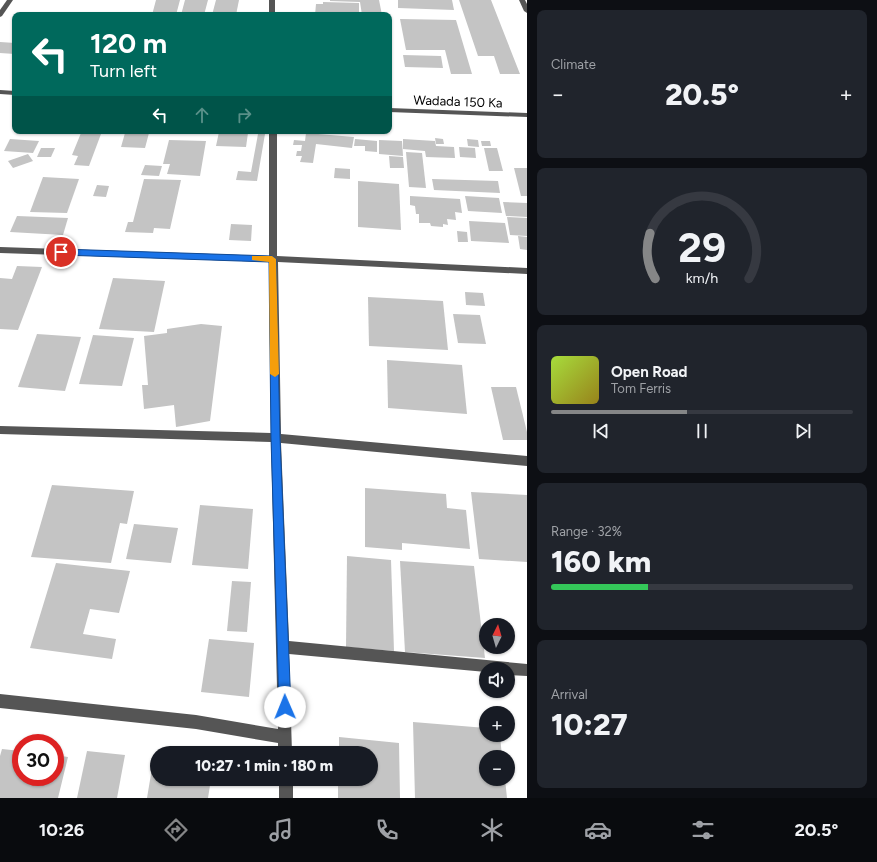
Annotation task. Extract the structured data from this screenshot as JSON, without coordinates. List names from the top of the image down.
{
  "streets": {
    "street": ["Wadada 150 Ka"]
  },
  "north": "top",
  "page": {
    "tile": [
      "Climate",
      ["Range · 32%", "160 km"],
      ["Arrival", "10:27"]
    ],
    "turn": ["120 m", "Turn left"],
    "heat": ["−", "20.5°", "+"],
    "song": ["Open Road", "Tom Ferris"],
    "map_buttons": ["+", "−"],
    "limit": "30",
    "trip": "10:27 · 1 min · 180 m",
    "tabs": ["10:26", "20.5°"],
    "gauge": ["29", "km/h"]
  }
}
